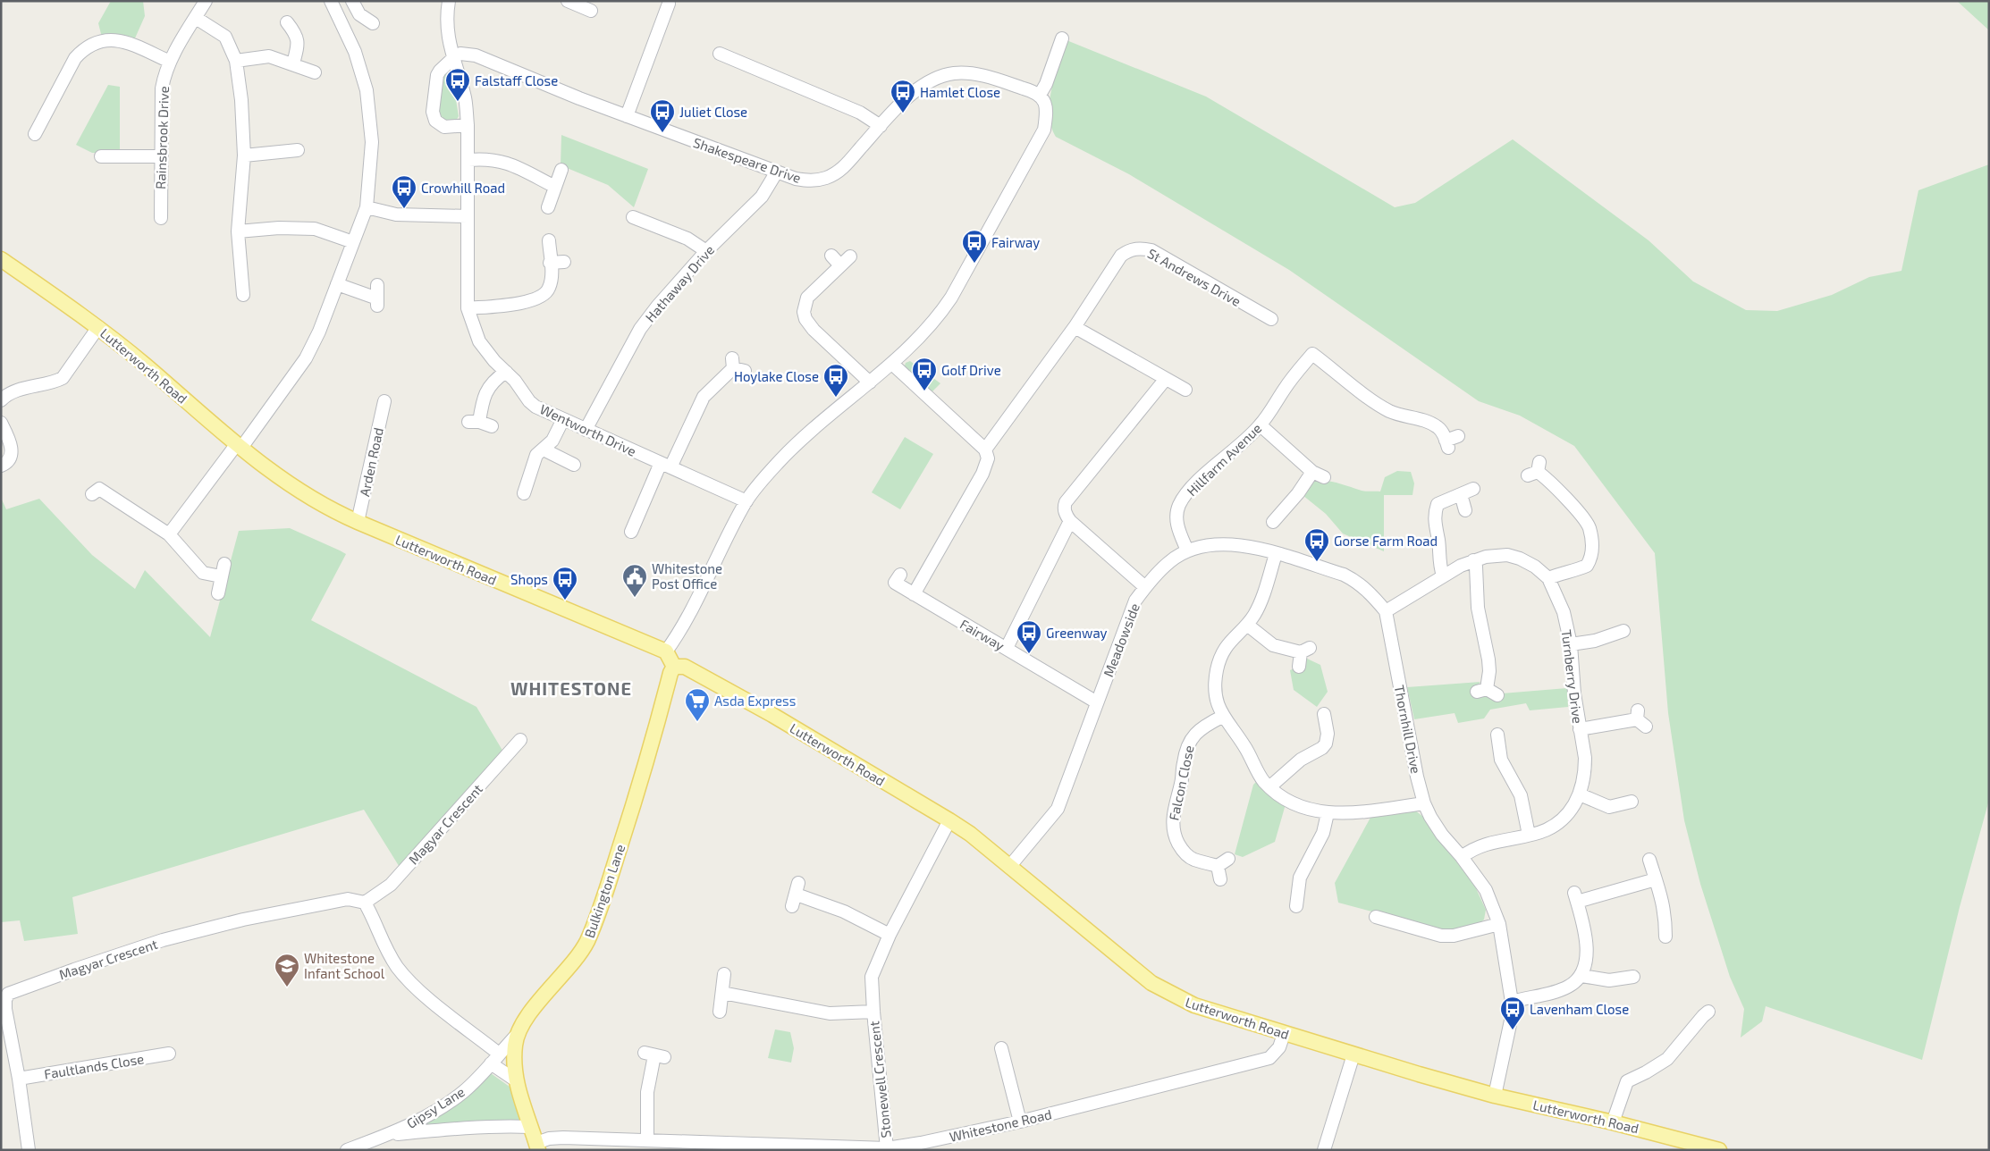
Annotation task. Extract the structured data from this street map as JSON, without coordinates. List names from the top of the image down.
{
  "streets": {
    "main road": ["Lutterworth Road", "Bulkington Lane"],
    "street": [
      "Rainsbrook Drive",
      "Shakespeare Drive",
      "St Andrews Drive",
      "Hathaway Drive",
      "Wentworth Drive",
      "Hillfarm Avenue",
      "Arden Road",
      "Fairway",
      "Meadowside",
      "Turnberry Drive",
      "Thornhill Drive",
      "Falcon Close",
      "Magyar Crescent",
      "Faultlands Close",
      "Stonewell Crescent",
      "Gipsy Lane",
      "Whitestone Road"
    ]
  },
  "crossings": [
    ["Shakespeare Drive", "Hathaway Drive"],
    ["Shakespeare Drive", "Wentworth Drive"],
    ["Hathaway Drive", "Wentworth Drive"],
    ["Lutterworth Road", "Arden Road"],
    ["Lutterworth Road", "Meadowside"],
    ["Lutterworth Road", "Thornhill Drive"],
    ["Lutterworth Road", "Bulkington Lane"],
    ["Lutterworth Road", "Stonewell Crescent"],
    ["Lutterworth Road", "Whitestone Road"],
    ["Fairway", "Meadowside"],
    ["Turnberry Drive", "Thornhill Drive"],
    ["Magyar Crescent", "Faultlands Close"],
    ["Bulkington Lane", "Gipsy Lane"],
    ["Bulkington Lane", "Whitestone Road"],
    ["Stonewell Crescent", "Whitestone Road"]
  ],
  "districts": ["WHITESTONE"],
  "places": {
    "bus stop": [
      "Falstaff Close",
      "Hamlet Close",
      "Juliet Close",
      "Crowhill Road",
      "Fairway",
      "Golf Drive",
      "Hoylake Close",
      "Gorse Farm Road",
      "Shops",
      "Greenway",
      "Lavenham Close"
    ],
    "public building": ["Whitestone Post Office"],
    "supermarket": ["Asda Express"],
    "school or university": ["Whitestone Infant School"]
  }
}
